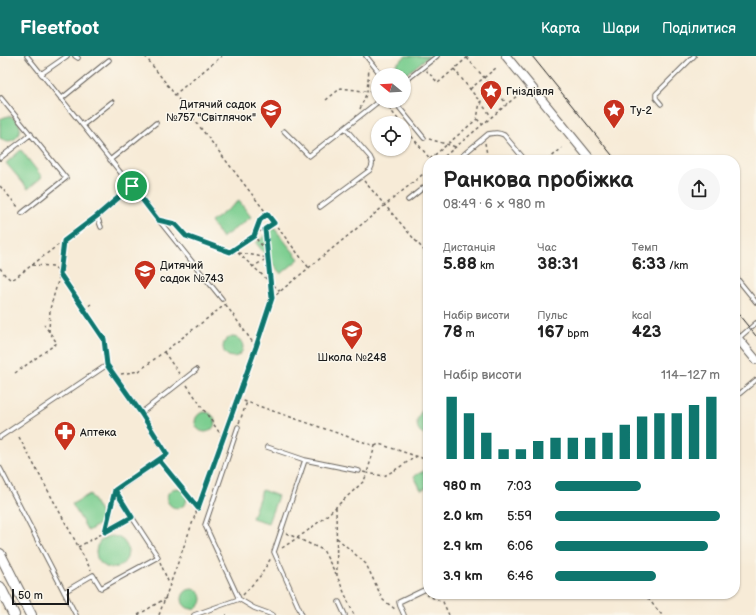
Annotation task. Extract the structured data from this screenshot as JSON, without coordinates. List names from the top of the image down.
{
  "places": {
    "place": ["Гніздівля", "Ту-2"],
    "school or university": ["Дитячий садок №757 \"Світлячок\"", "Дитячий садок №743", "Школа №248"],
    "pharmacy": ["Аптека"]
  },
  "scale_bar": "50 m",
  "north": "left",
  "page": {
    "header": "Fleetfoot",
    "nav": ["Карта", "Шари", "Поділитися"],
    "heading": ["Ранкова пробіжка", "08:49 · 6 × 980 m"],
    "stats": [
      ["Дистанція", "5.88 km"],
      ["Час", "38:31"],
      ["Темп", "6:33 /km"],
      ["Набір висоти", "78 m"],
      ["Пульс", "167 bpm"],
      ["kcal", "423"]
    ],
    "chart": ["Набір висоти", "114–127 m"],
    "list": [
      {
        "name": "980 m",
        "note": "7:03"
      },
      {
        "name": "2.0 km",
        "note": "5:59"
      },
      {
        "name": "2.9 km",
        "note": "6:06"
      },
      {
        "name": "3.9 km",
        "note": "6:46"
      }
    ],
    "scale": "50 m"
  }
}
